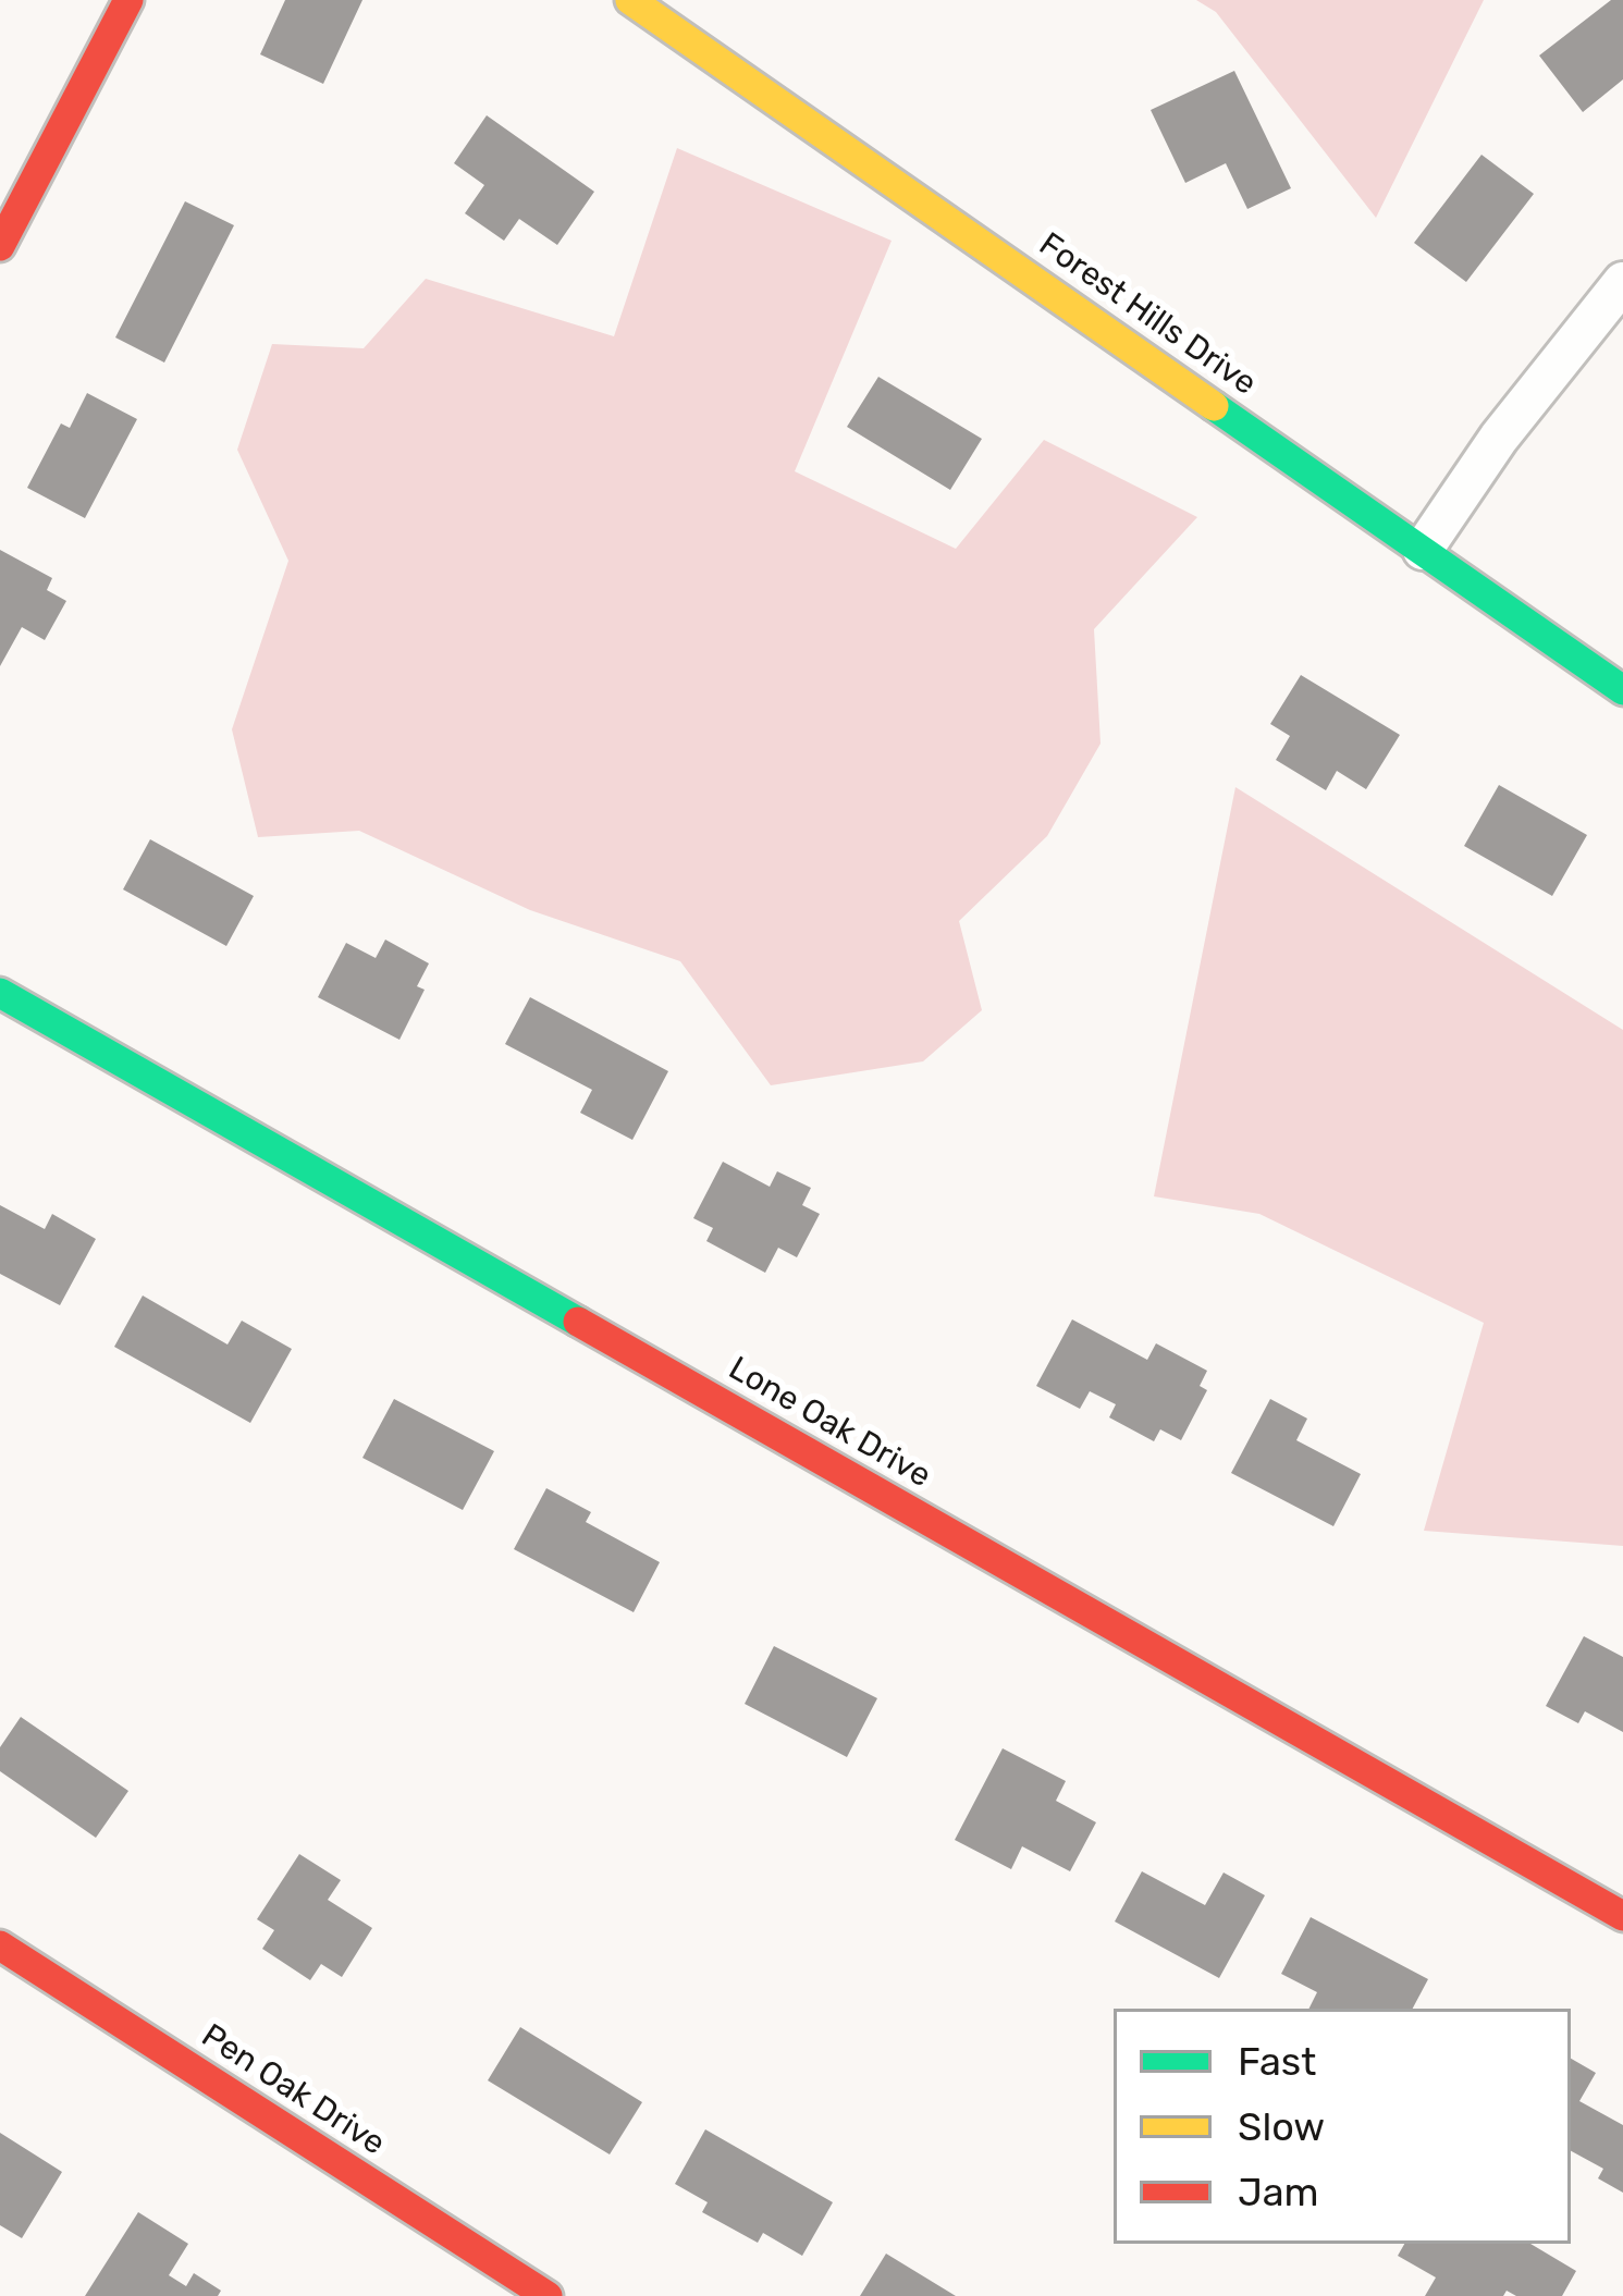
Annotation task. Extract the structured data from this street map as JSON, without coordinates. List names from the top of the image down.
{
  "streets": {
    "street": ["Forest Hills Drive", "Lone Oak Drive", "Pen Oak Drive"]
  },
  "legend": ["Fast", "Slow", "Jam"]
}
